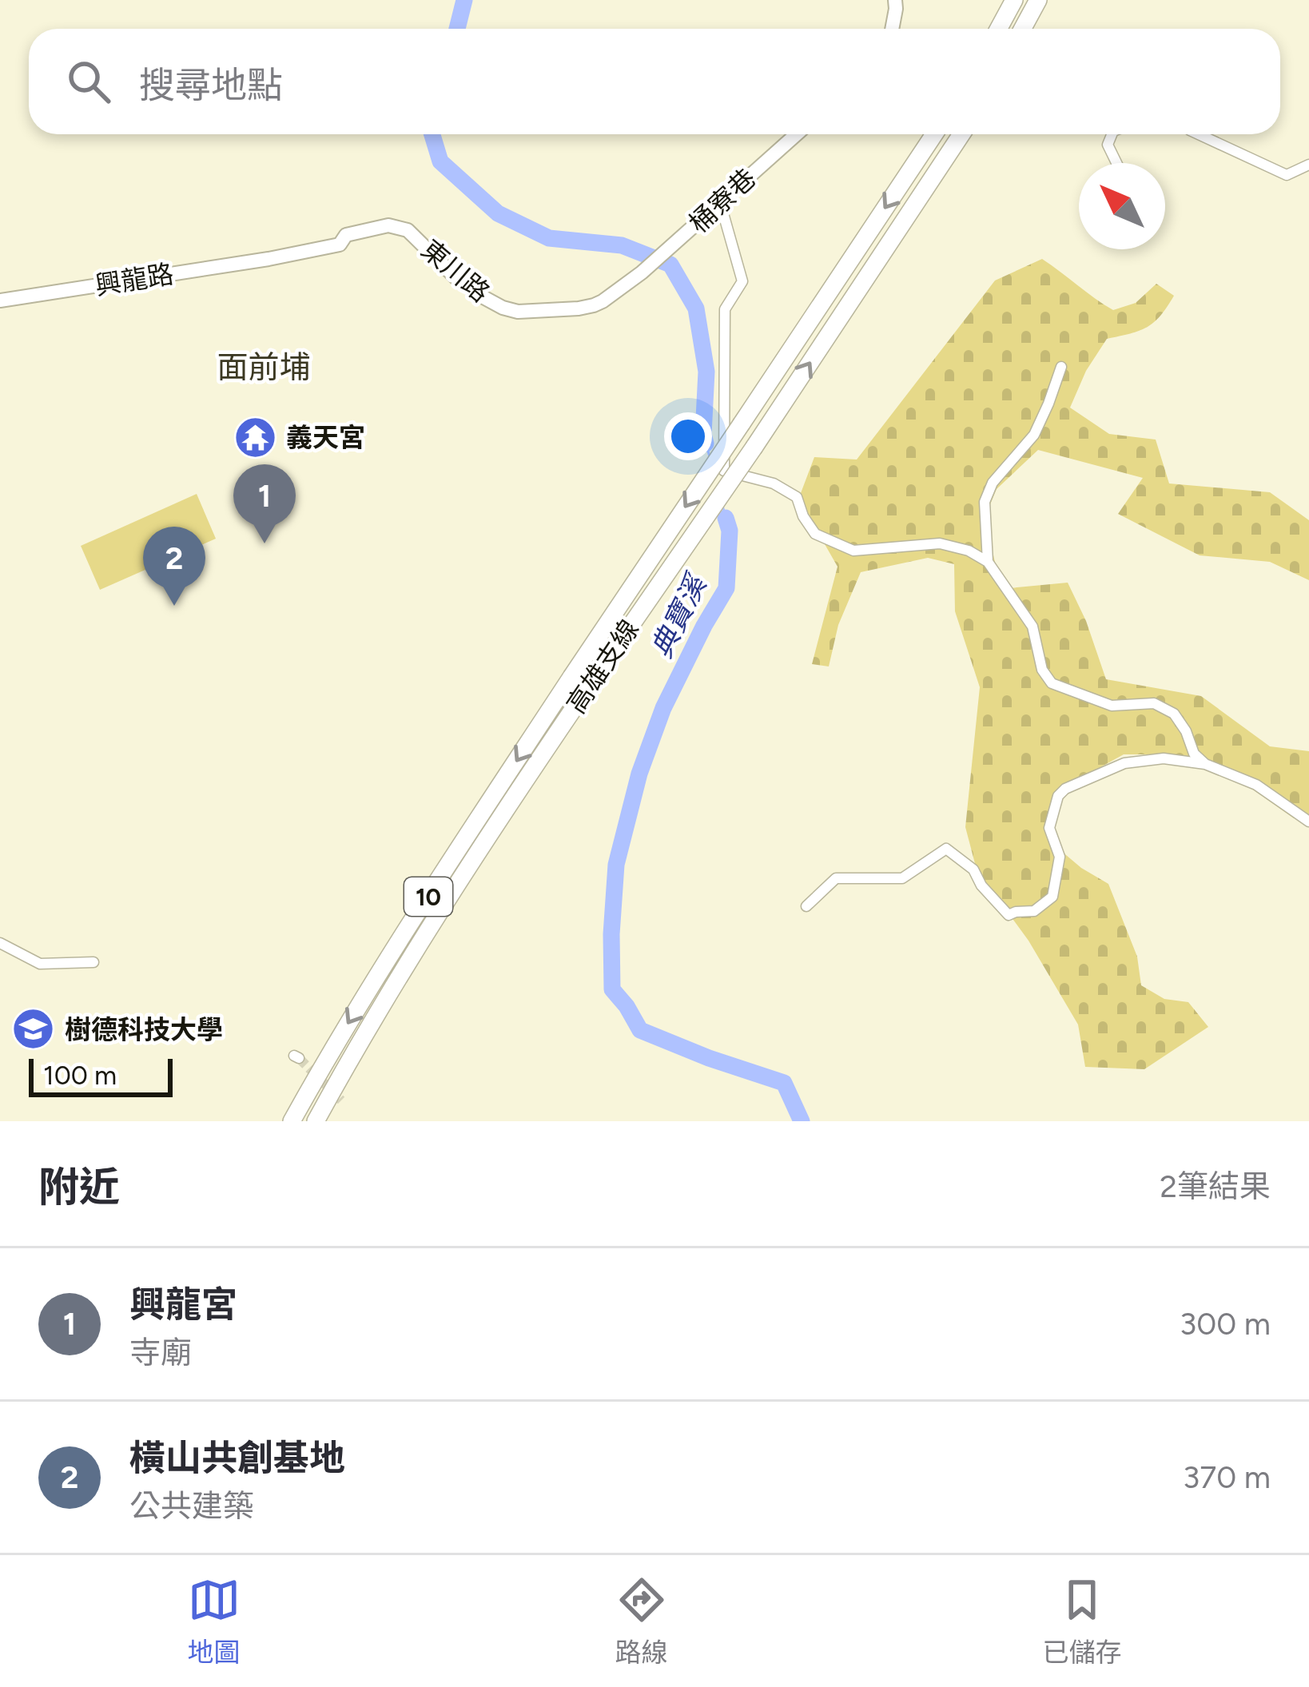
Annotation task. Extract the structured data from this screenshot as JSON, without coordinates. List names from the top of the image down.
{
  "streets": {
    "highway": ["高雄支線", "10"],
    "street": ["桶寮巷", "東川路", "興龍路"]
  },
  "crossings": [
    ["桶寮巷", "東川路"],
    ["東川路", "興龍路"]
  ],
  "districts": ["面前埔"],
  "water": ["典寶溪"],
  "places": {
    "temple": ["義天宮"],
    "school or university": ["樹德科技大學"]
  },
  "scale_bar": "100 m",
  "north": "top left",
  "page": {
    "search": "搜尋地點",
    "pins": ["1", "2"],
    "scale": "100 m",
    "heading": ["附近", "2筆結果"],
    "list": [
      {
        "mark": "1",
        "name": "興龍宮",
        "note": "寺廟",
        "value": "300 m"
      },
      {
        "mark": "2",
        "name": "橫山共創基地",
        "note": "公共建築",
        "value": "370 m"
      }
    ],
    "nav": ["地圖", "路線", "已儲存"]
  }
}
